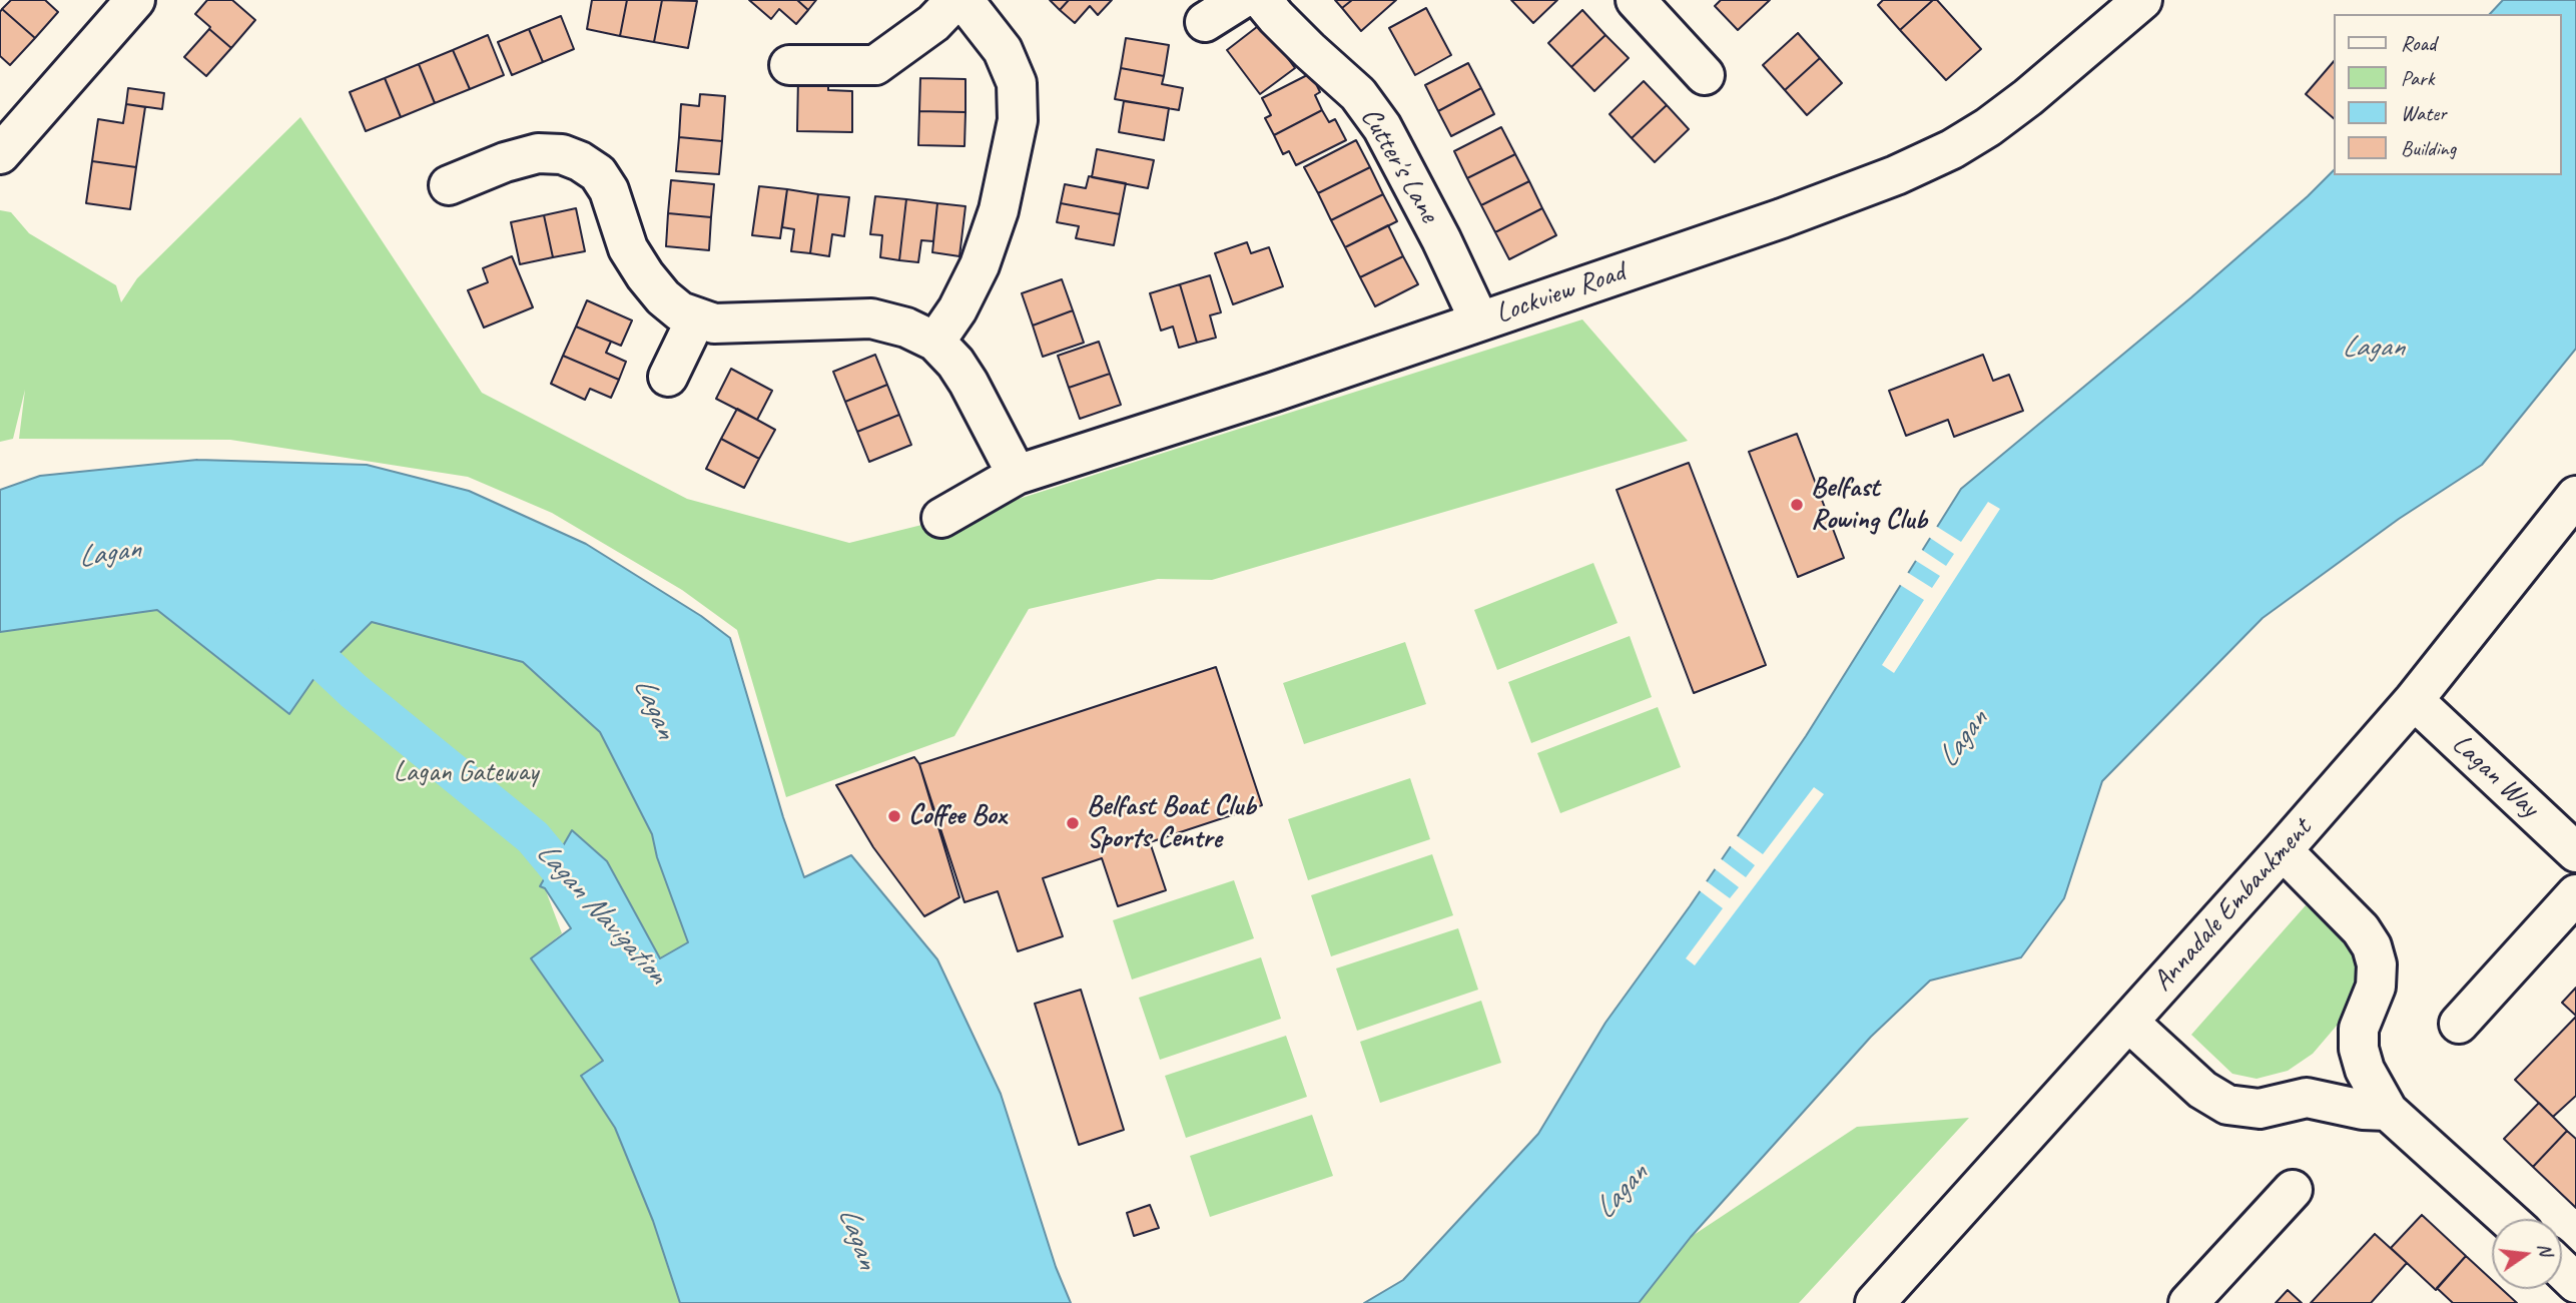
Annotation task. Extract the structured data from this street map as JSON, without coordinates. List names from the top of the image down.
{
  "streets": {
    "street": [
      "Cutter's Lane",
      "Lockview Road",
      "Lagan Way",
      "Annadale Embankment"
    ]
  },
  "crossings": [
    ["Cutter's Lane", "Lockview Road"],
    ["Lagan Way", "Annadale Embankment"]
  ],
  "water": ["Lagan", "Lagan Navigation"],
  "parks": ["Lagan Gateway"],
  "places": ["Belfast Rowing Club", "Coffee Box", "Belfast Boat Club Sports Centre"],
  "legend": [
    "Road",
    "Park",
    "Water",
    "Building"
  ],
  "north": "right"
}
